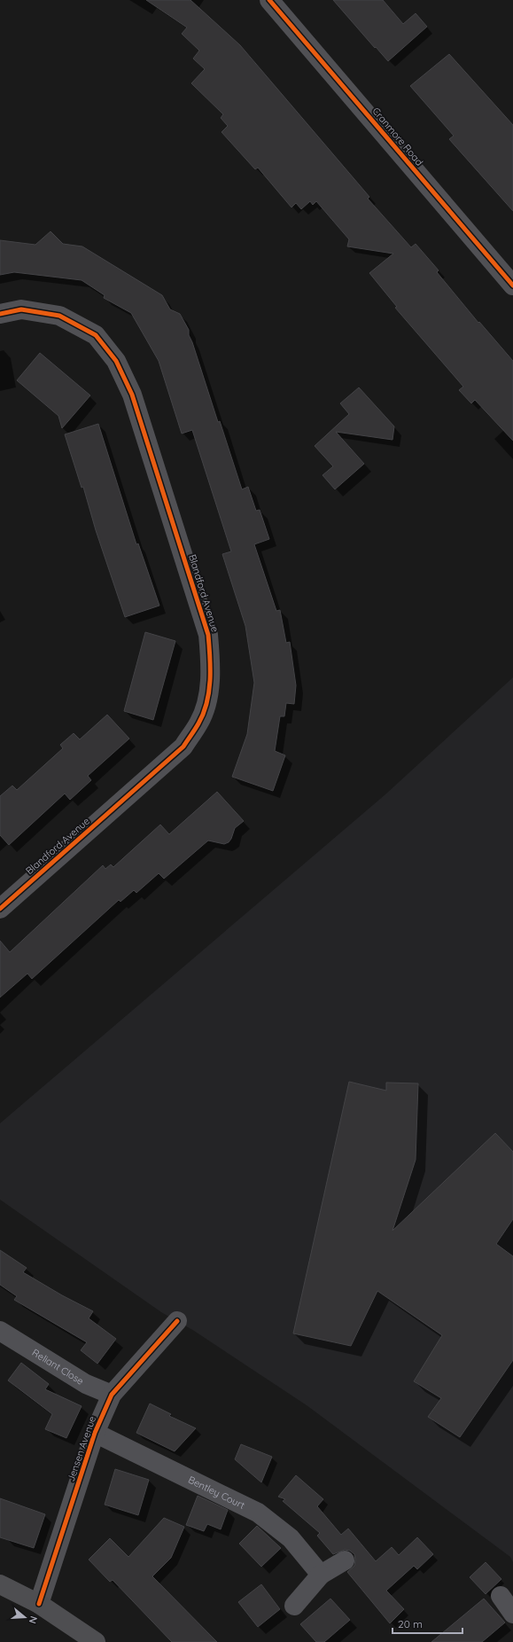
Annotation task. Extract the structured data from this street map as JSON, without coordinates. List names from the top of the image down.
{
  "streets": {
    "street": [
      "Cranmore Road",
      "Blandford Avenue",
      "Reliant Close",
      "Jensen Avenue",
      "Bentley Court"
    ]
  },
  "crossings": [
    ["Reliant Close", "Jensen Avenue"],
    ["Jensen Avenue", "Bentley Court"]
  ],
  "scale_bar": "20 m",
  "north": "right"
}
